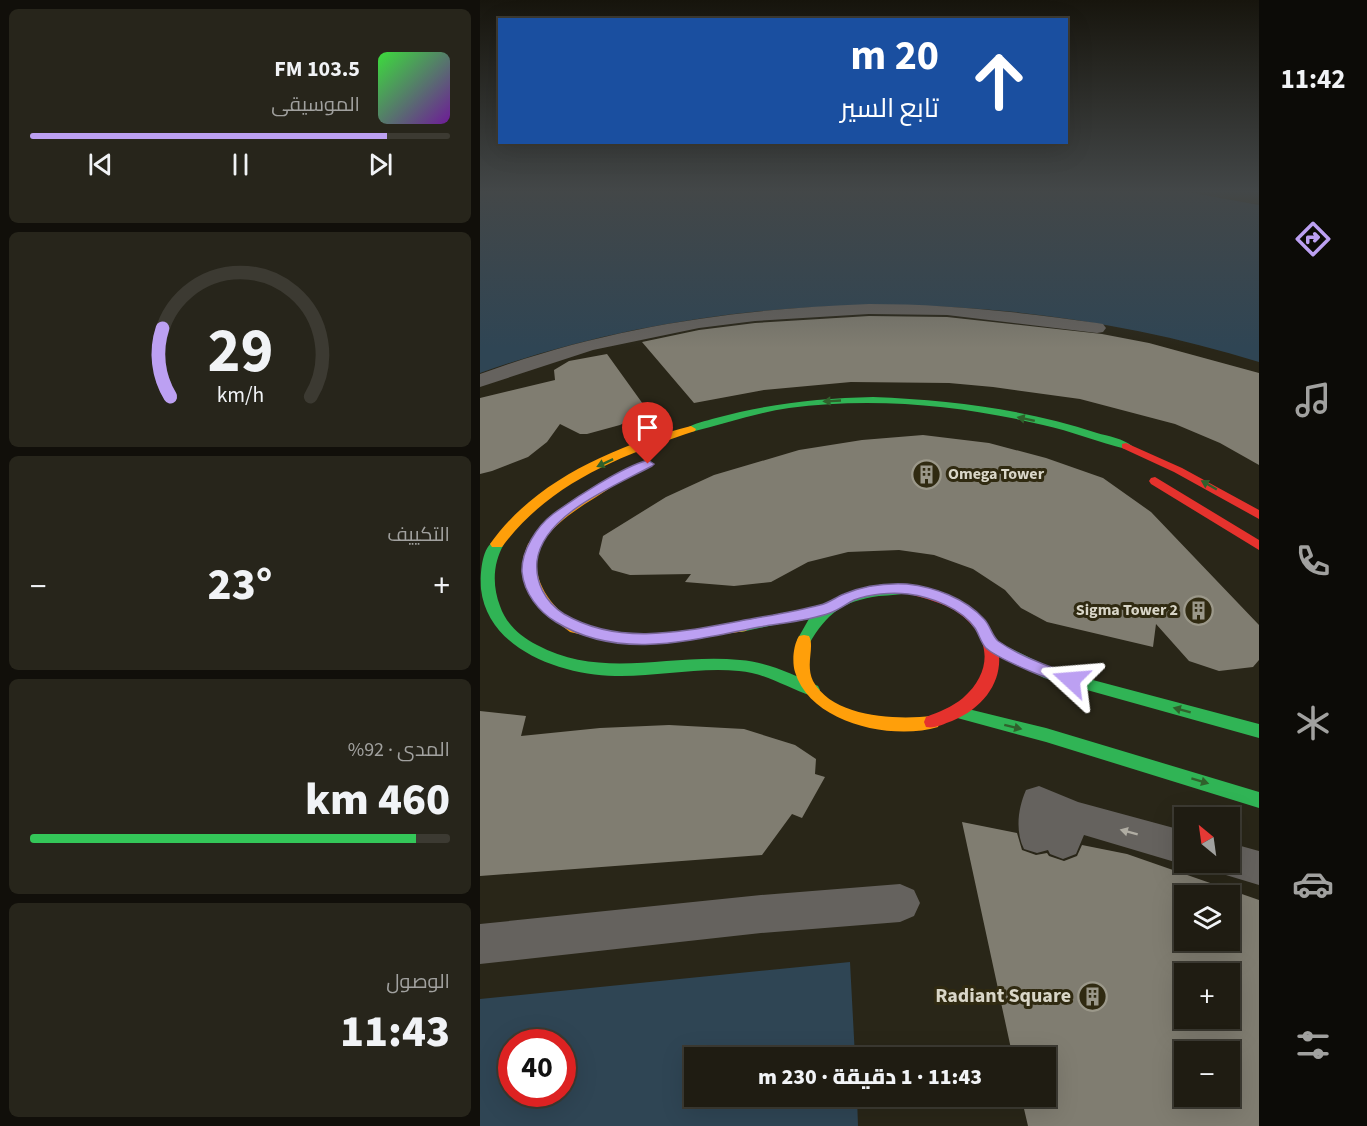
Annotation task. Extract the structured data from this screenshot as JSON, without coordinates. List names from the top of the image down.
{
  "places": {
    "building": ["Omega Tower", "Sigma Tower 2", "Radiant Square"]
  },
  "north": "top left",
  "page": {
    "tabs": "11:42",
    "turn": ["20 m", "تابع السير"],
    "song": ["103.5 FM", "الموسيقى"],
    "tile": [
      "التكييف",
      ["المدى · 92%", "460 km"],
      ["الوصول", "11:43"]
    ],
    "heat": ["−", "23°", "+"],
    "map_buttons": ["+", "−"],
    "limit": "40",
    "trip": "11:43 · 1 دقيقة · 230 m",
    "gauge": ["29", "km/h"]
  }
}
